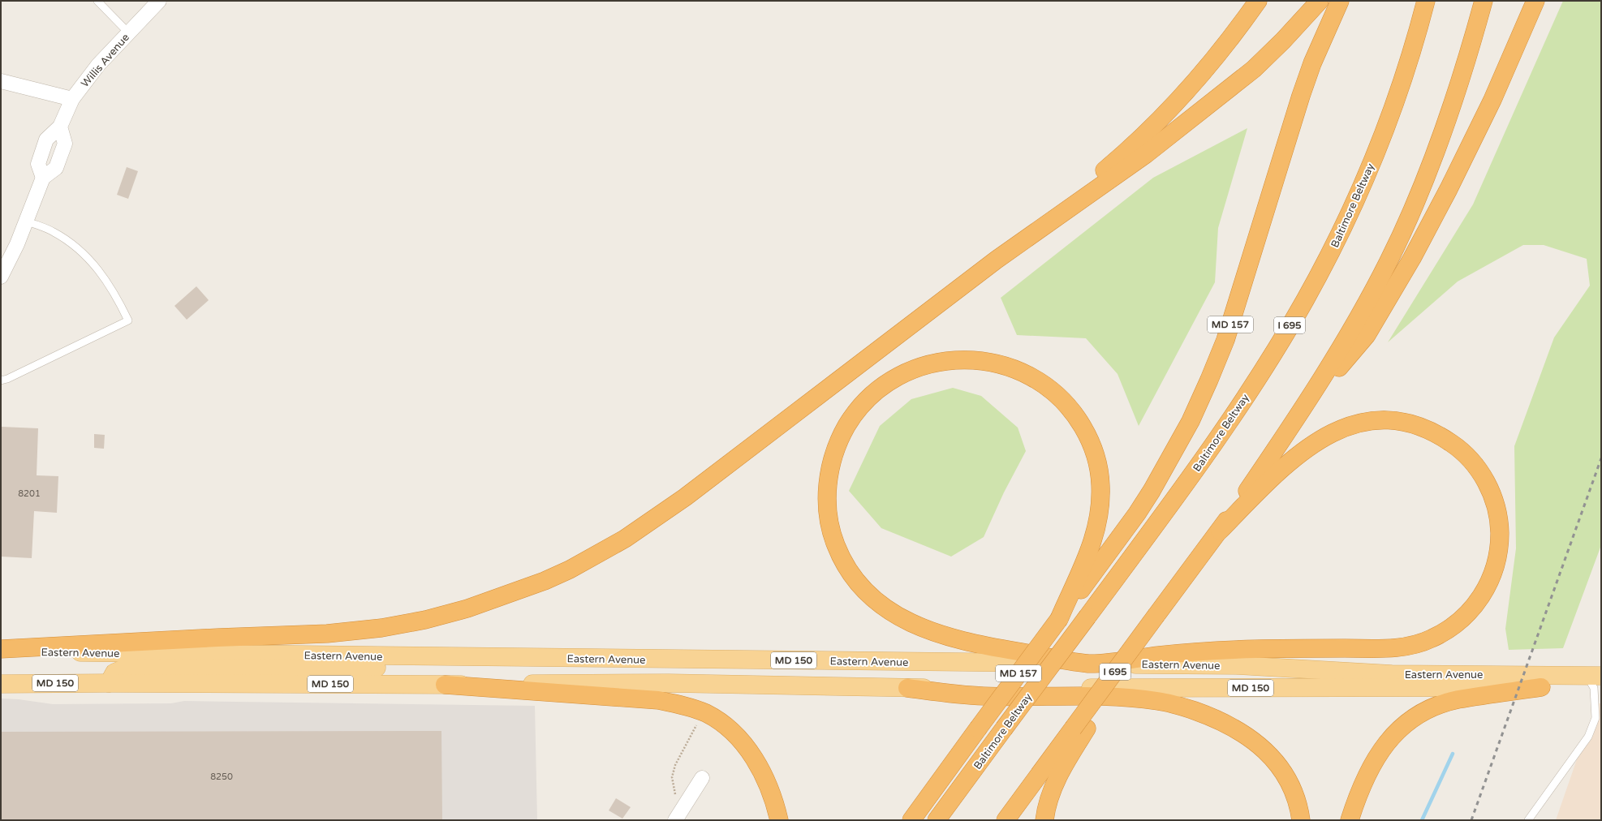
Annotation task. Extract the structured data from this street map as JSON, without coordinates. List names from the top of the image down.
{
  "streets": {
    "highway": ["Baltimore Beltway", "MD 157", "I 695"],
    "main road": ["Eastern Avenue", "MD 150"],
    "street": ["Willis Avenue"]
  },
  "house_numbers": ["8201", "8250"]
}
